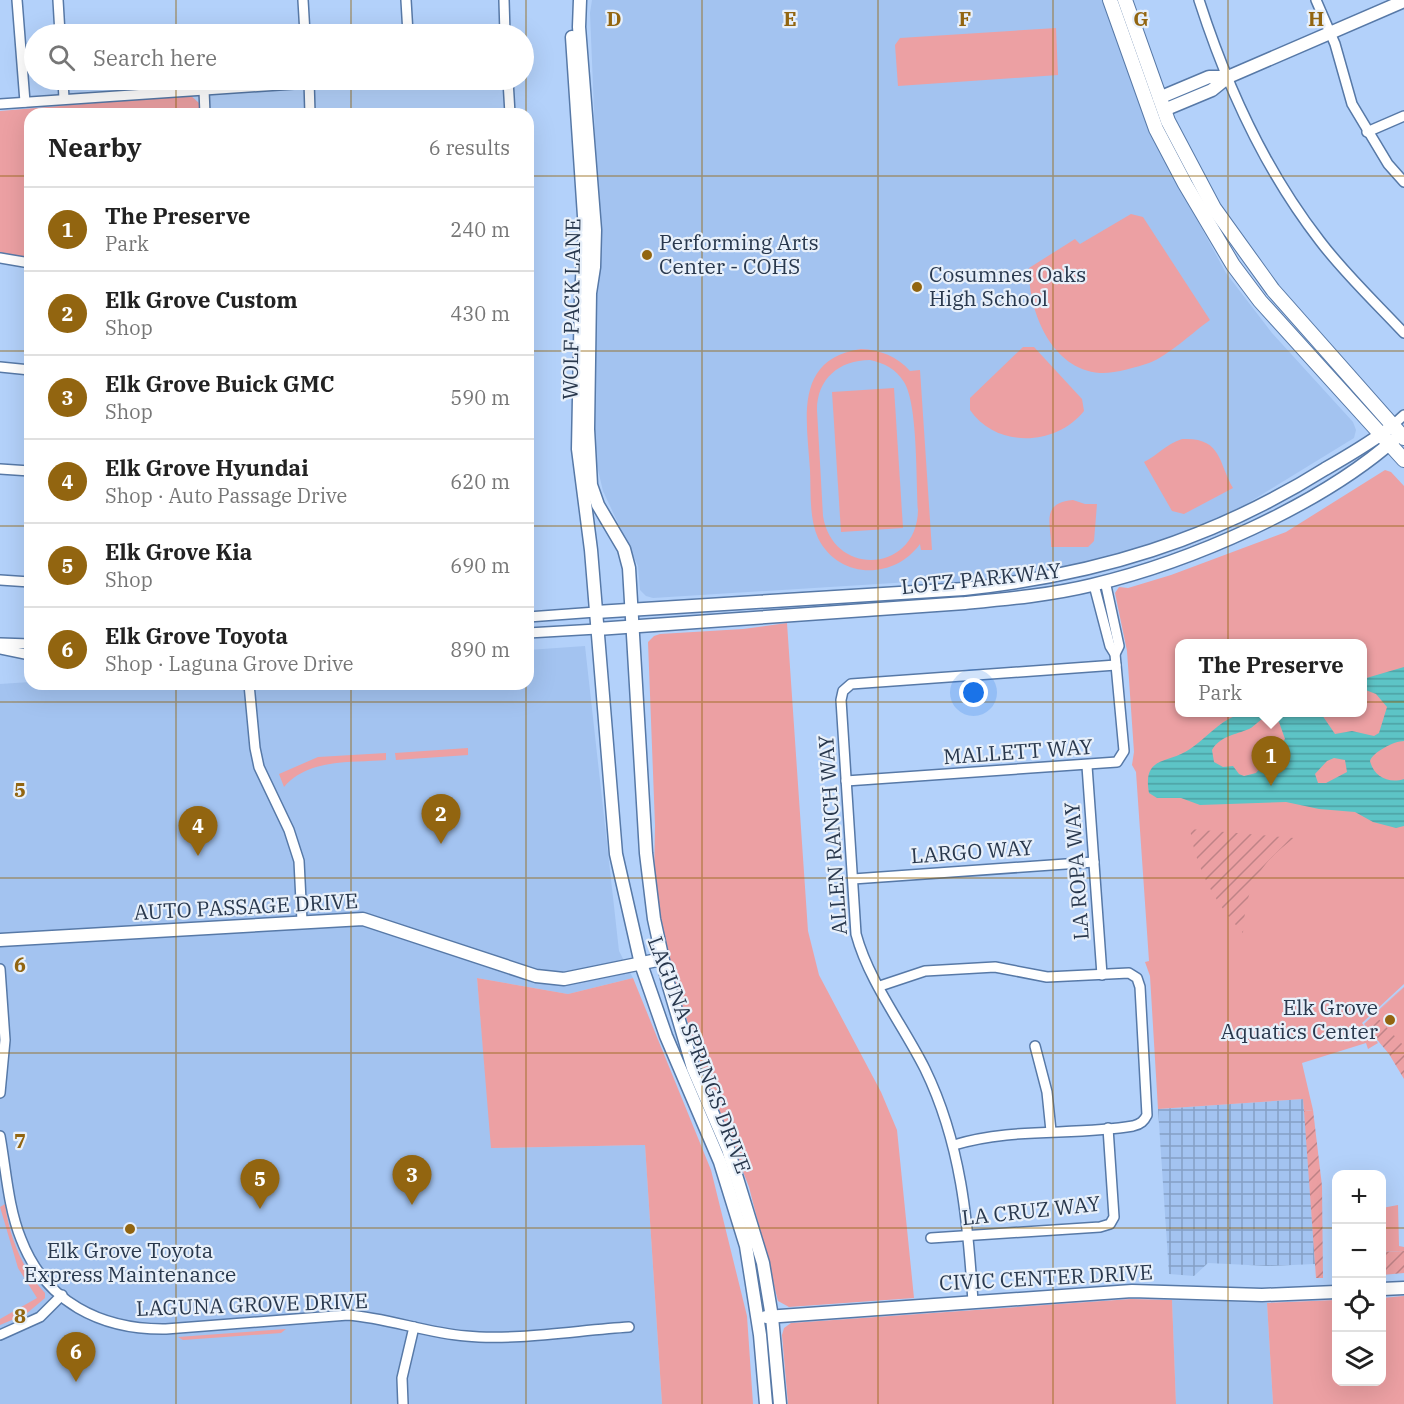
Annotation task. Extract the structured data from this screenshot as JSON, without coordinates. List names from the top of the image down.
{
  "streets": {
    "street": [
      "WOLF PACK LANE",
      "LOTZ PARKWAY",
      "MALLETT WAY",
      "ALLEN RANCH WAY",
      "LARGO WAY",
      "LA ROPA WAY",
      "AUTO PASSAGE DRIVE",
      "LAGUNA SPRINGS DRIVE",
      "LA CRUZ WAY",
      "CIVIC CENTER DRIVE",
      "LAGUNA GROVE DRIVE"
    ]
  },
  "crossings": [
    ["WOLF PACK LANE", "LOTZ PARKWAY"],
    ["WOLF PACK LANE", "LAGUNA SPRINGS DRIVE"],
    ["LOTZ PARKWAY", "MALLETT WAY"],
    ["LOTZ PARKWAY", "LAGUNA SPRINGS DRIVE"],
    ["MALLETT WAY", "ALLEN RANCH WAY"],
    ["MALLETT WAY", "LA ROPA WAY"],
    ["ALLEN RANCH WAY", "LARGO WAY"],
    ["ALLEN RANCH WAY", "LA CRUZ WAY"],
    ["ALLEN RANCH WAY", "CIVIC CENTER DRIVE"],
    ["LARGO WAY", "LA ROPA WAY"],
    ["AUTO PASSAGE DRIVE", "LAGUNA SPRINGS DRIVE"],
    ["LAGUNA SPRINGS DRIVE", "CIVIC CENTER DRIVE"]
  ],
  "places": [
    "Performing Arts Center - COHS",
    "Cosumnes Oaks High School",
    "Elk Grove Aquatics Center",
    "Elk Grove Toyota Express Maintenance"
  ],
  "page": {
    "search": "Search here",
    "heading": ["Nearby", "6 results"],
    "list": [
      {
        "mark": "1",
        "name": "The Preserve",
        "note": "Park",
        "value": "240 m"
      },
      {
        "mark": "2",
        "name": "Elk Grove Custom",
        "note": "Shop",
        "value": "430 m"
      },
      {
        "mark": "3",
        "name": "Elk Grove Buick GMC",
        "note": "Shop",
        "value": "590 m"
      },
      {
        "mark": "4",
        "name": "Elk Grove Hyundai",
        "note": "Shop · Auto Passage Drive",
        "value": "620 m"
      },
      {
        "mark": "5",
        "name": "Elk Grove Kia",
        "note": "Shop",
        "value": "690 m"
      },
      {
        "mark": "6",
        "name": "Elk Grove Toyota",
        "note": "Shop · Laguna Grove Drive",
        "value": "890 m"
      }
    ],
    "popup": ["The Preserve", "Park"],
    "pins": [
      "1",
      "2",
      "4",
      "3",
      "5",
      "6"
    ],
    "map_buttons": ["+", "−"]
  },
  "grid": {
    "columns": [
      "D",
      "E",
      "F",
      "G",
      "H"
    ],
    "rows": [
      "5",
      "6",
      "7",
      "8"
    ]
  }
}
